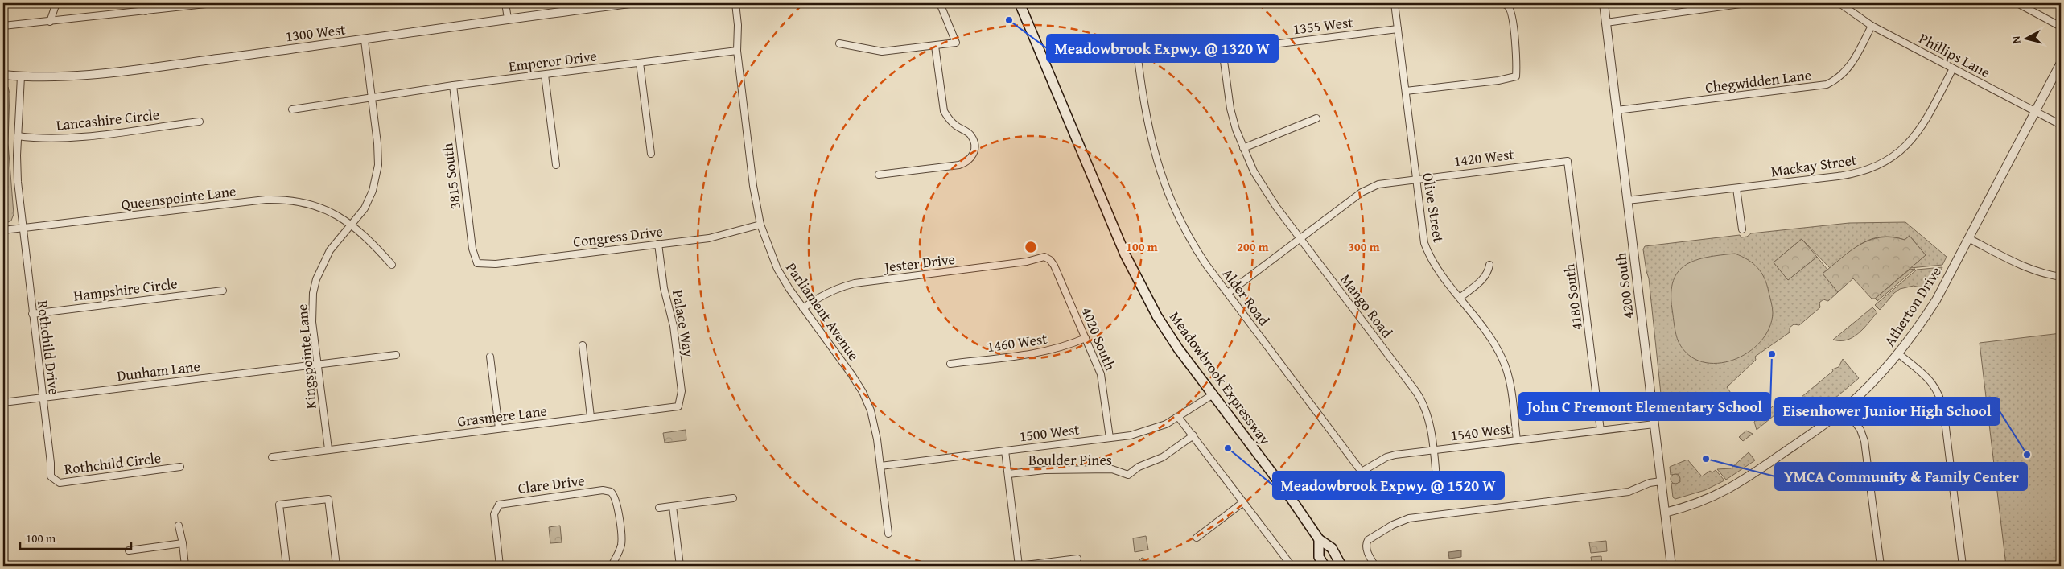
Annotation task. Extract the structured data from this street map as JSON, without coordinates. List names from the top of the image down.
{
  "streets": {
    "main road": ["Meadowbrook Expressway"],
    "street": [
      "1355 West",
      "1300 West",
      "Phillips Lane",
      "Emperor Drive",
      "Chegwidden Lane",
      "Lancashire Circle",
      "1420 West",
      "Mackay Street",
      "3815 South",
      "Queenspointe Lane",
      "Olive Street",
      "Congress Drive",
      "Jester Drive",
      "4200 South",
      "Hampshire Circle",
      "Alder Road",
      "4180 South",
      "Mango Road",
      "Atherton Drive",
      "Parliament Avenue",
      "Palace Way",
      "4020 South",
      "1460 West",
      "Rothchild Drive",
      "Kingspointe Lane",
      "Dunham Lane",
      "Grasmere Lane",
      "1540 West",
      "1500 West",
      "Boulder Pines",
      "Rothchild Circle",
      "Clare Drive"
    ]
  },
  "crossings": [
    ["1355 West", "Olive Street"],
    ["1355 West", "Mango Road"],
    ["1300 West", "Rothchild Drive"],
    ["1300 West", "Kingspointe Lane"],
    ["Phillips Lane", "Chegwidden Lane"],
    ["Phillips Lane", "Mackay Street"],
    ["Phillips Lane", "Atherton Drive"],
    ["Emperor Drive", "3815 South"],
    ["Emperor Drive", "Parliament Avenue"],
    ["Emperor Drive", "Kingspointe Lane"],
    ["Chegwidden Lane", "4200 South"],
    ["Lancashire Circle", "Rothchild Drive"],
    ["1420 West", "Olive Street"],
    ["1420 West", "Alder Road"],
    ["1420 West", "4180 South"],
    ["1420 West", "Mango Road"],
    ["Mackay Street", "4200 South"],
    ["3815 South", "Congress Drive"],
    ["Queenspointe Lane", "Rothchild Drive"],
    ["Queenspointe Lane", "Kingspointe Lane"],
    ["Olive Street", "1540 West"],
    ["Congress Drive", "Parliament Avenue"],
    ["Congress Drive", "Palace Way"],
    ["Jester Drive", "Parliament Avenue"],
    ["Jester Drive", "4020 South"],
    ["4200 South", "Atherton Drive"],
    ["4200 South", "1540 West"],
    ["Hampshire Circle", "Rothchild Drive"],
    ["Alder Road", "1540 West"],
    ["4180 South", "1540 West"],
    ["Mango Road", "1540 West"],
    ["Parliament Avenue", "1500 West"],
    ["Palace Way", "Grasmere Lane"],
    ["4020 South", "1460 West"],
    ["4020 South", "1500 West"],
    ["Rothchild Drive", "Dunham Lane"],
    ["Rothchild Drive", "Rothchild Circle"],
    ["Kingspointe Lane", "Dunham Lane"],
    ["Kingspointe Lane", "Grasmere Lane"],
    ["Meadowbrook Expressway", "1500 West"]
  ],
  "places": [
    "Meadowbrook Expwy. @ 1320 W",
    "John C Fremont Elementary School",
    "Meadowbrook Expwy. @ 1520 W",
    "Eisenhower Junior High School",
    "YMCA Community & Family Center"
  ],
  "scale_bar": "100 m",
  "north": "left",
  "rings": ["100 m", "200 m", "300 m"]
}
